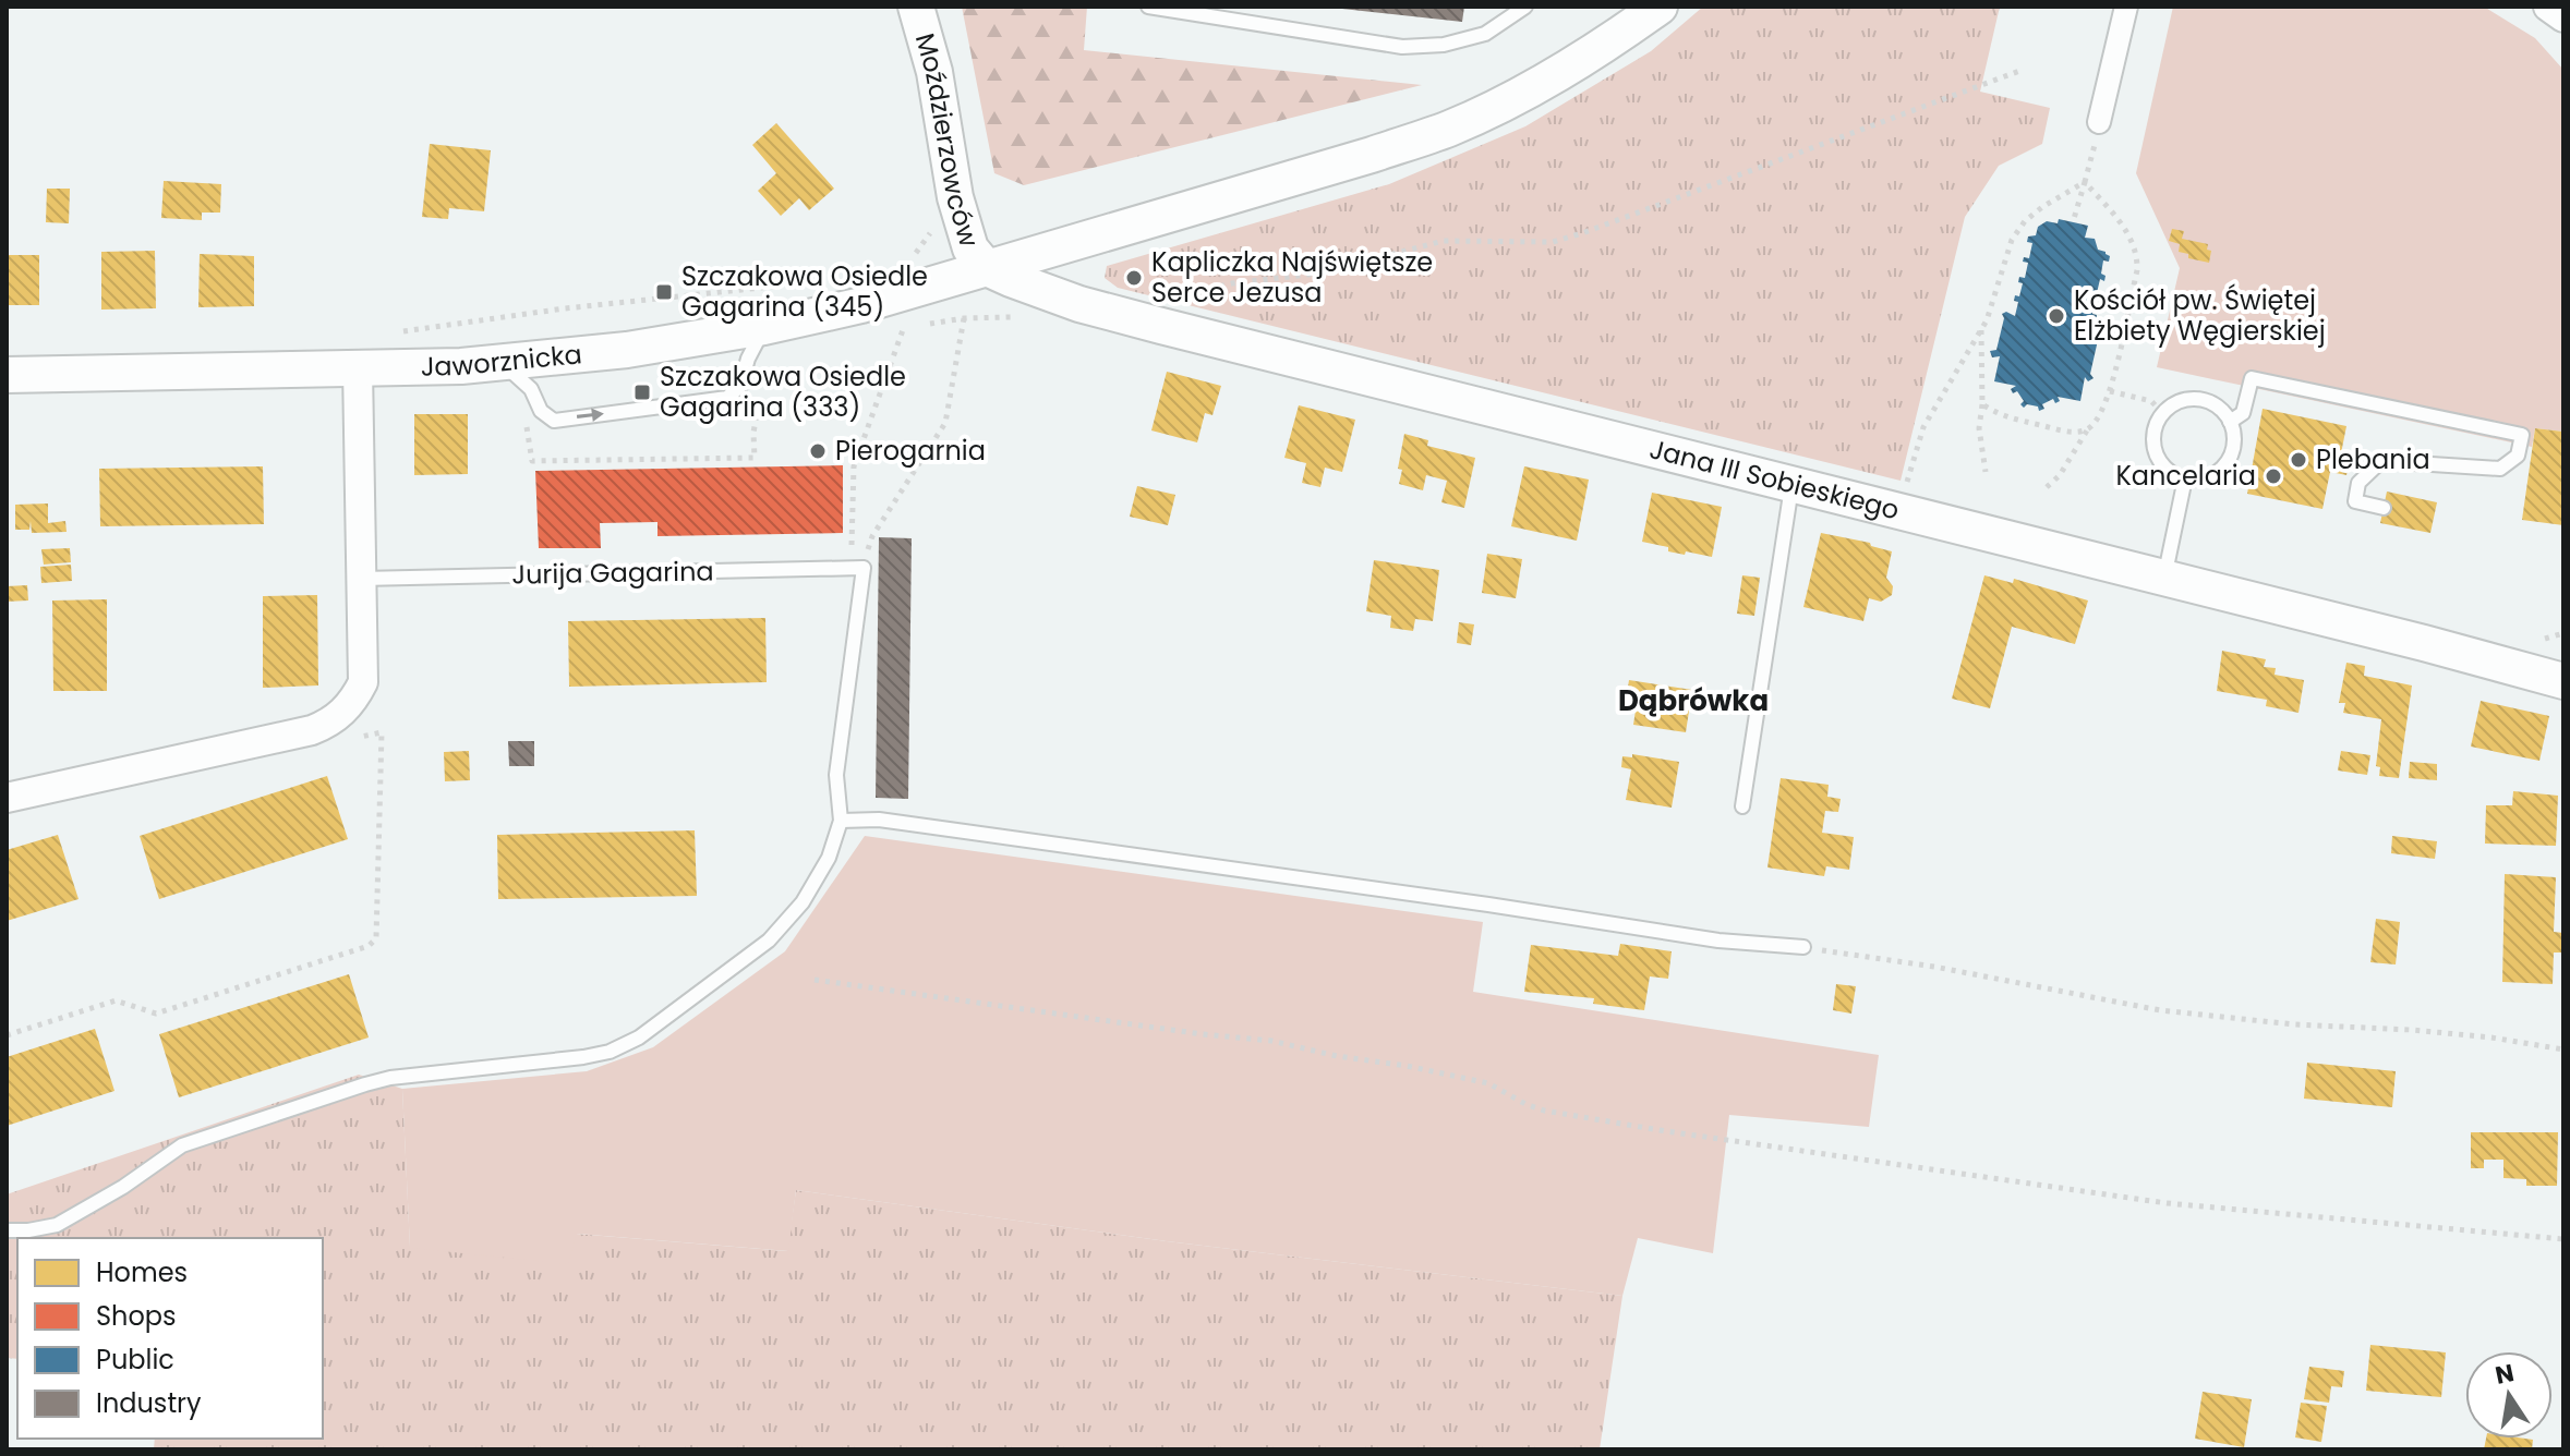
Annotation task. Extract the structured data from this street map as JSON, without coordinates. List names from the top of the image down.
{
  "streets": {
    "street": ["Moździerzowców", "Jaworznicka", "Jana III Sobieskiego"],
    "lane": ["Jurija Gagarina"]
  },
  "crossings": [
    ["Moździerzowców", "Jaworznicka"],
    ["Moździerzowców", "Jana III Sobieskiego"],
    ["Jaworznicka", "Jana III Sobieskiego"]
  ],
  "districts": ["Dąbrówka"],
  "places": {
    "other": [
      "Kapliczka Najświętsze Serce Jezusa",
      "Kościół pw. Świętej Elżbiety Węgierskiej",
      "Pierogarnia",
      "Plebania",
      "Kancelaria"
    ],
    "transit": ["Szczakowa Osiedle Gagarina (345)", "Szczakowa Osiedle Gagarina (333)"]
  },
  "legend": [
    "Homes",
    "Shops",
    "Public",
    "Industry"
  ],
  "north": "top"
}
